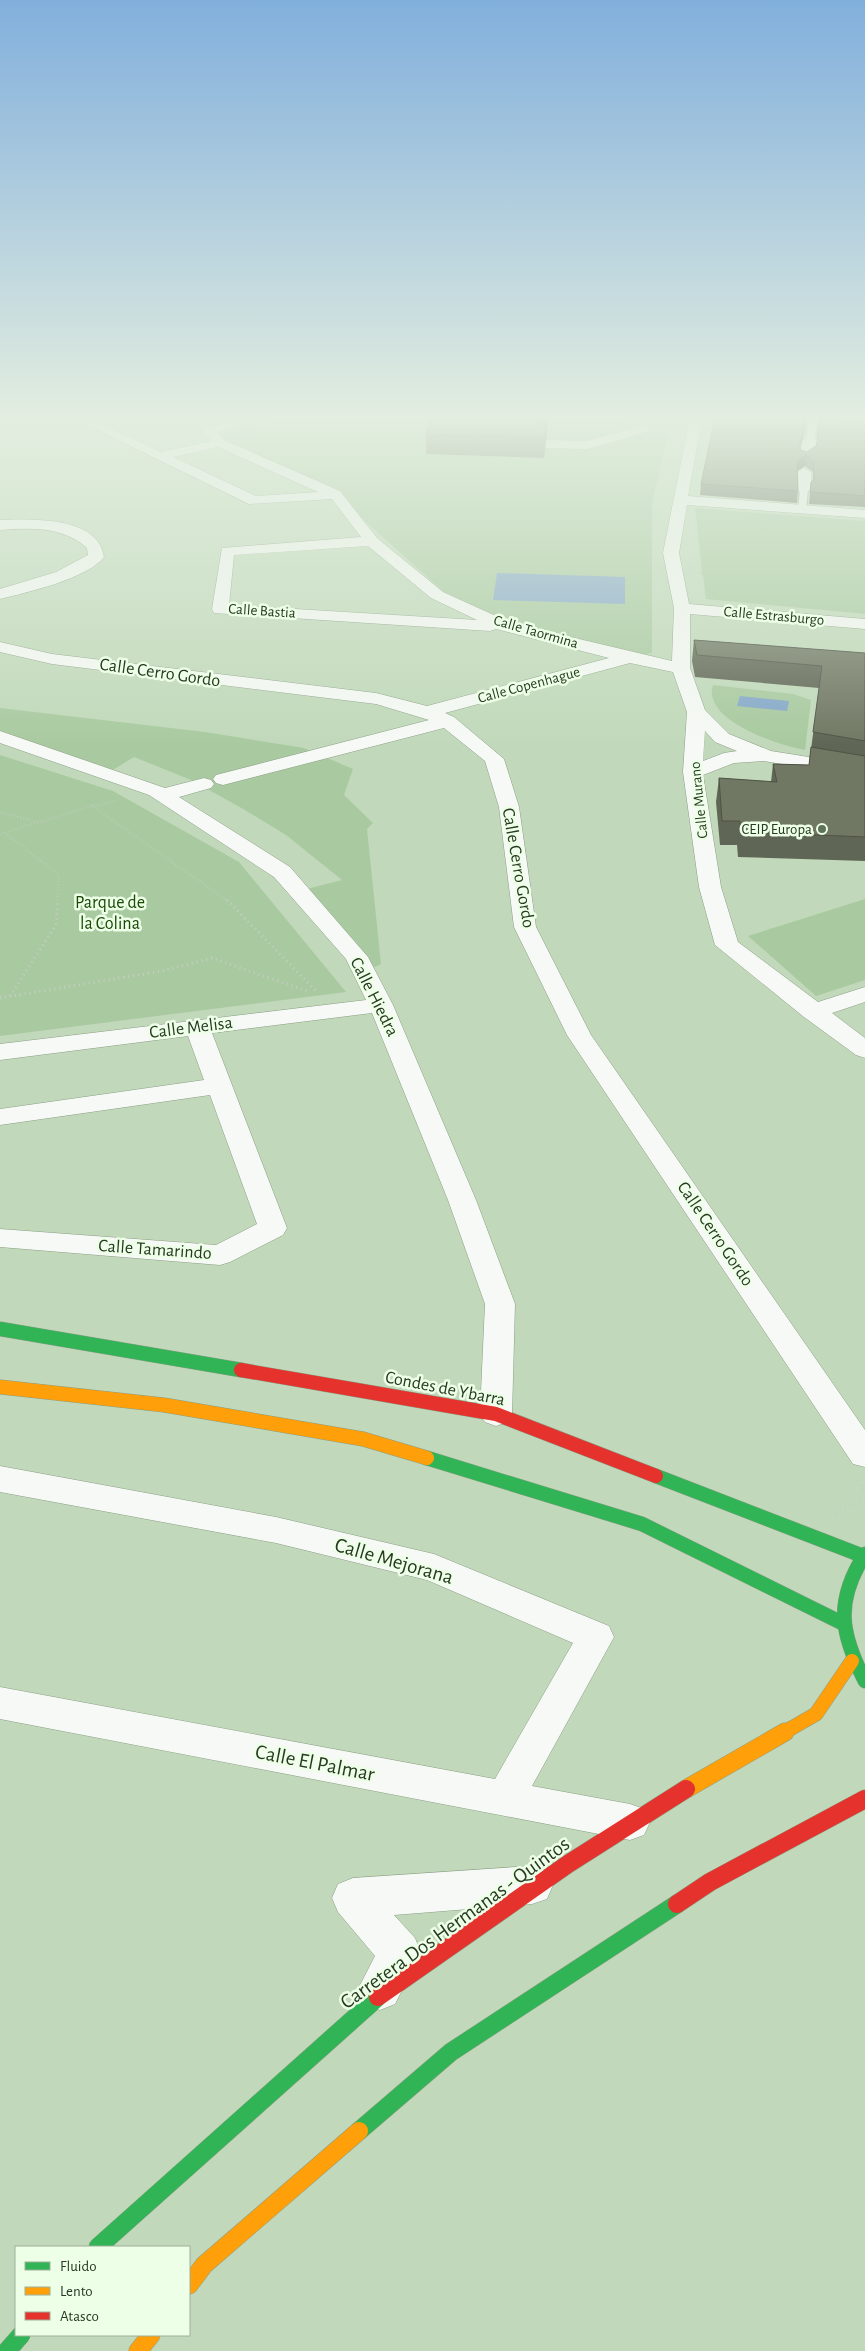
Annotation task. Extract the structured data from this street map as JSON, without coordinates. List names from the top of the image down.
{
  "streets": {
    "main road": ["Condes de Ybarra", "Carretera Dos Hermanas - Quintos"],
    "street": [
      "Calle Bastia",
      "Calle Estrasburgo",
      "Calle Taormina",
      "Calle Cerro Gordo",
      "Calle Copenhague",
      "Calle Murano",
      "Calle Hiedra",
      "Calle Melisa",
      "Calle Tamarindo",
      "Calle Mejorana",
      "Calle El Palmar"
    ]
  },
  "crossings": [
    ["Calle Bastia", "Calle Taormina"],
    ["Calle Estrasburgo", "Calle Murano"],
    ["Calle Taormina", "Calle Copenhague"],
    ["Calle Taormina", "Calle Murano"],
    ["Calle Cerro Gordo", "Calle Copenhague"],
    ["Calle Copenhague", "Calle Hiedra"],
    ["Calle Hiedra", "Calle Melisa"],
    ["Calle Hiedra", "Condes de Ybarra"],
    ["Calle Melisa", "Calle Tamarindo"],
    ["Calle Mejorana", "Calle El Palmar"],
    ["Calle El Palmar", "Carretera Dos Hermanas - Quintos"]
  ],
  "parks": ["Parque de la Colina"],
  "places": ["CEIP Europa"],
  "legend": ["Fluido", "Lento", "Atasco"]
}
